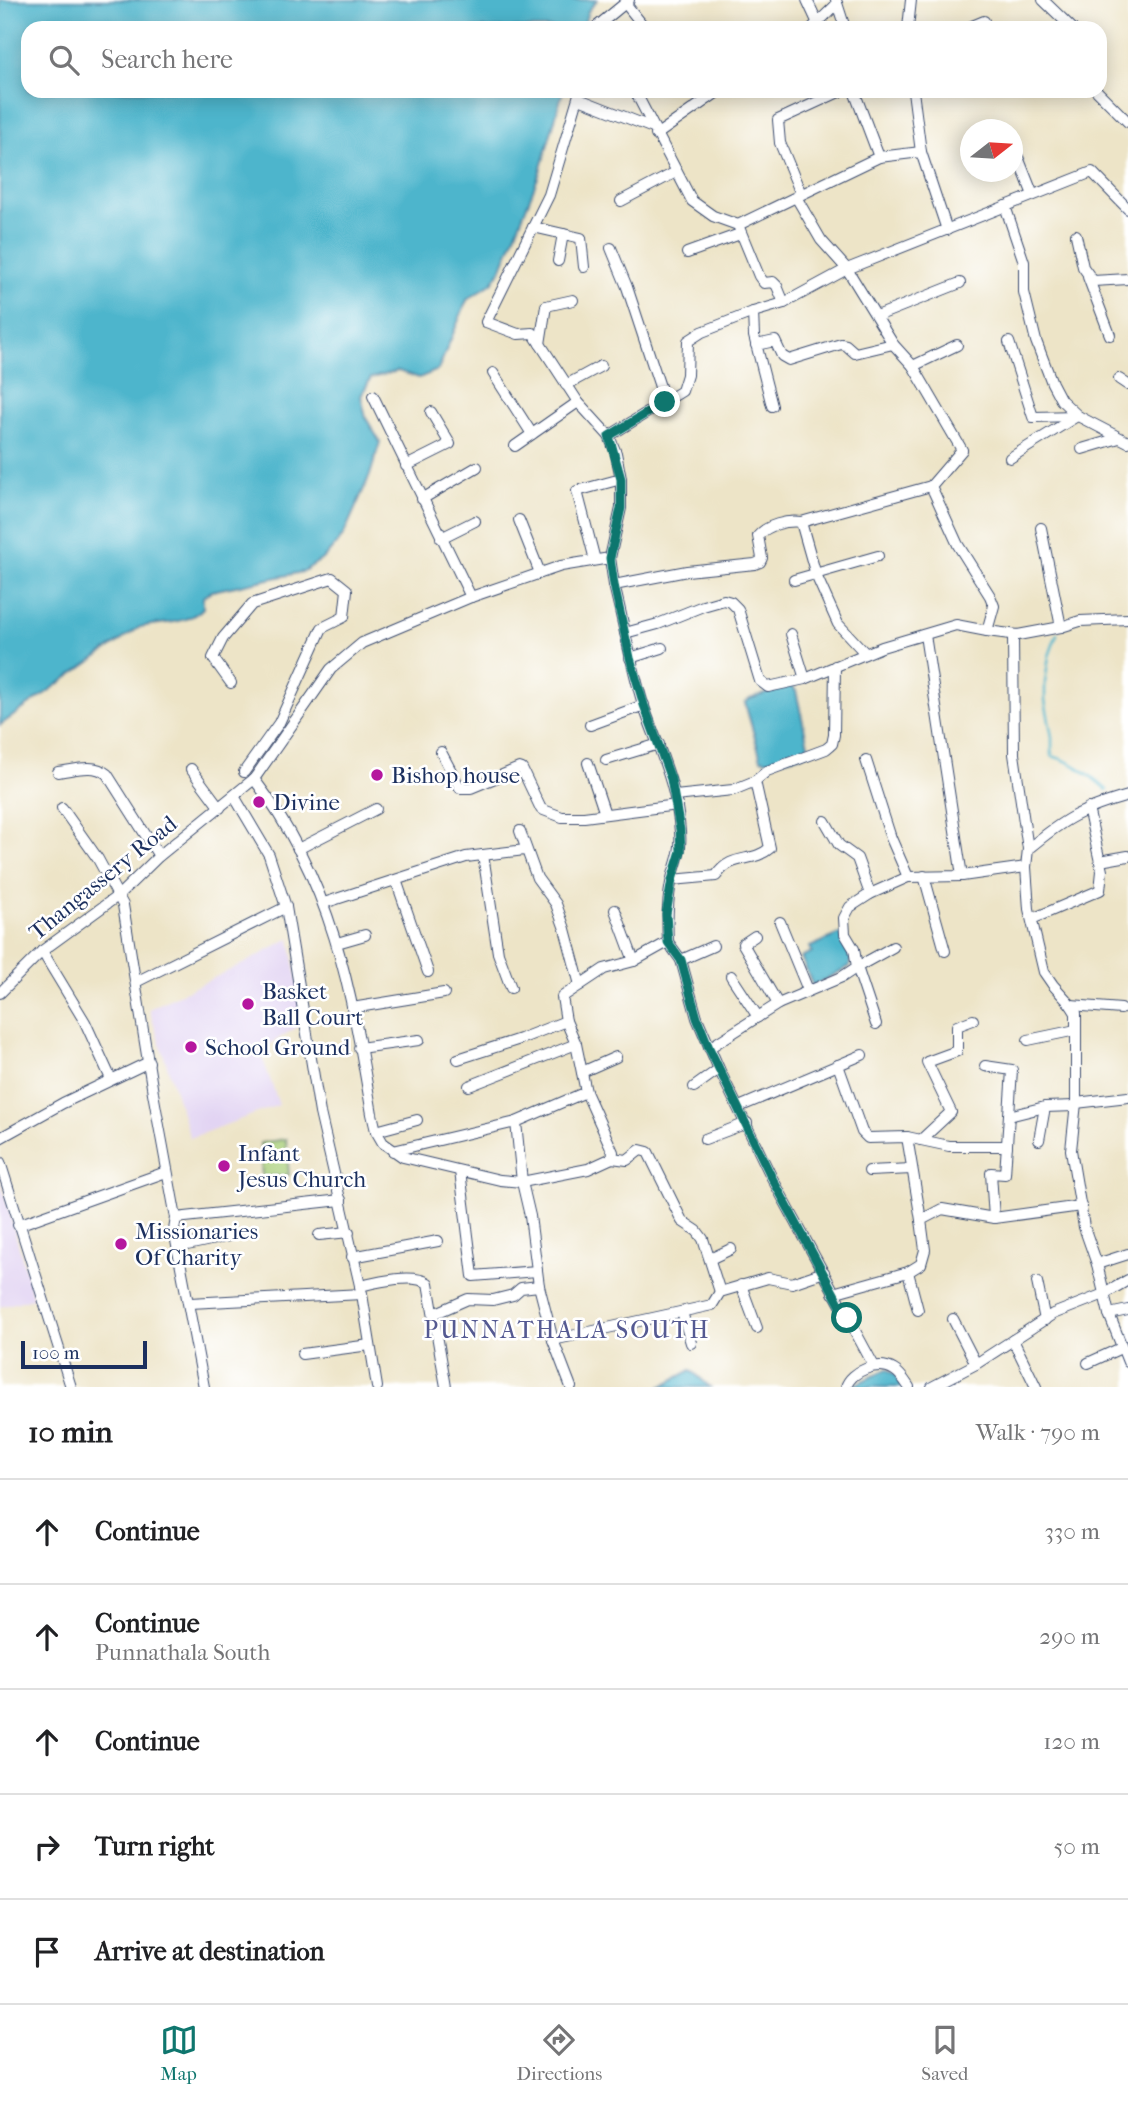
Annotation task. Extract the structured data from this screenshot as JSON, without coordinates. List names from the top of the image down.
{
  "streets": {
    "street": ["Thangassery Road"]
  },
  "districts": ["PUNNATHALA SOUTH"],
  "places": [
    "Bishop house",
    "Divine",
    "Basket Ball Court",
    "School Ground",
    "Infant Jesus Church",
    "Missionaries Of Charity"
  ],
  "scale_bar": "100 m",
  "north": "right",
  "page": {
    "search": "Search here",
    "scale": "100 m",
    "heading": ["10 min", "Walk · 790 m"],
    "list": [
      ["Continue", "330 m"],
      ["Continue", "Punnathala South", "290 m"],
      ["Continue", "120 m"],
      ["Turn right", "50 m"],
      "Arrive at destination"
    ],
    "nav": ["Map", "Directions", "Saved"]
  }
}
